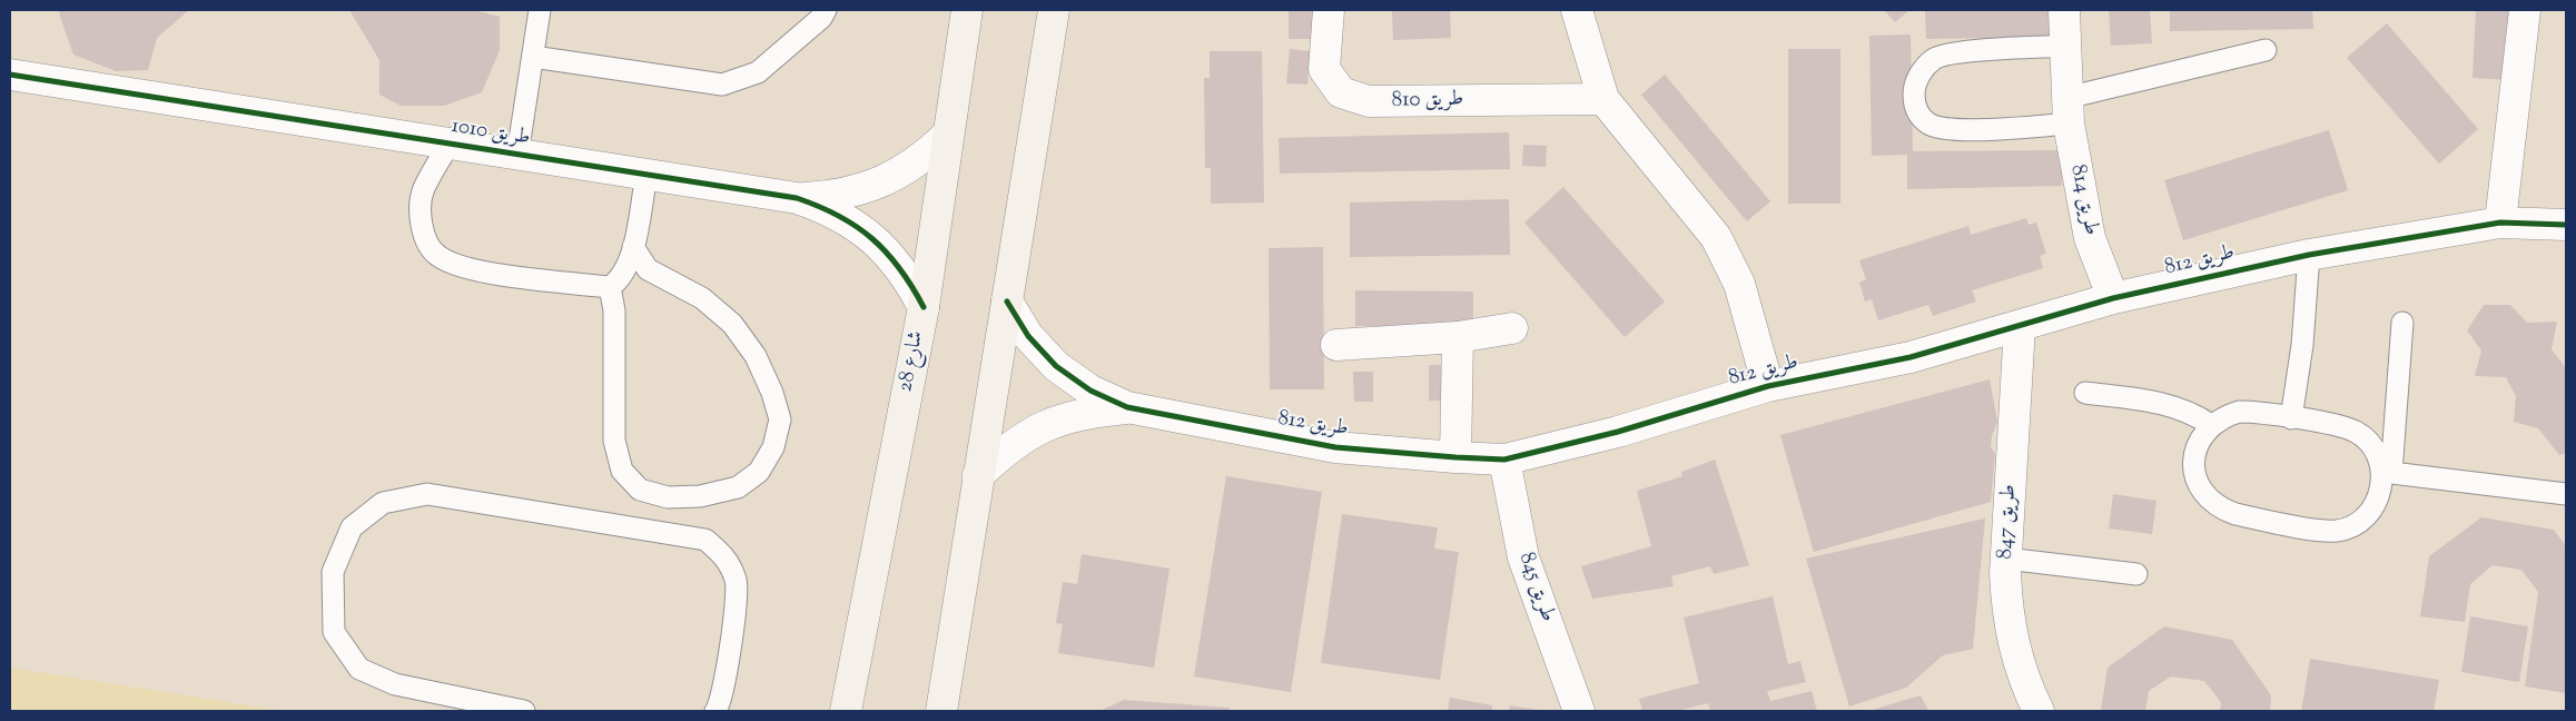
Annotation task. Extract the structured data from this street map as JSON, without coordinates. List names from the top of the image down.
{
  "streets": {
    "main road": ["شارع 28"],
    "street": [
      "طريق 810",
      "طريق 1010",
      "طريق 814",
      "طريق 812",
      "طريق 847",
      "طريق 845"
    ]
  },
  "crossings": [
    ["طريق 1010", "شارع 28"],
    ["طريق 814", "طريق 812"],
    ["طريق 812", "طريق 847"],
    ["طريق 812", "طريق 845"]
  ]
}
